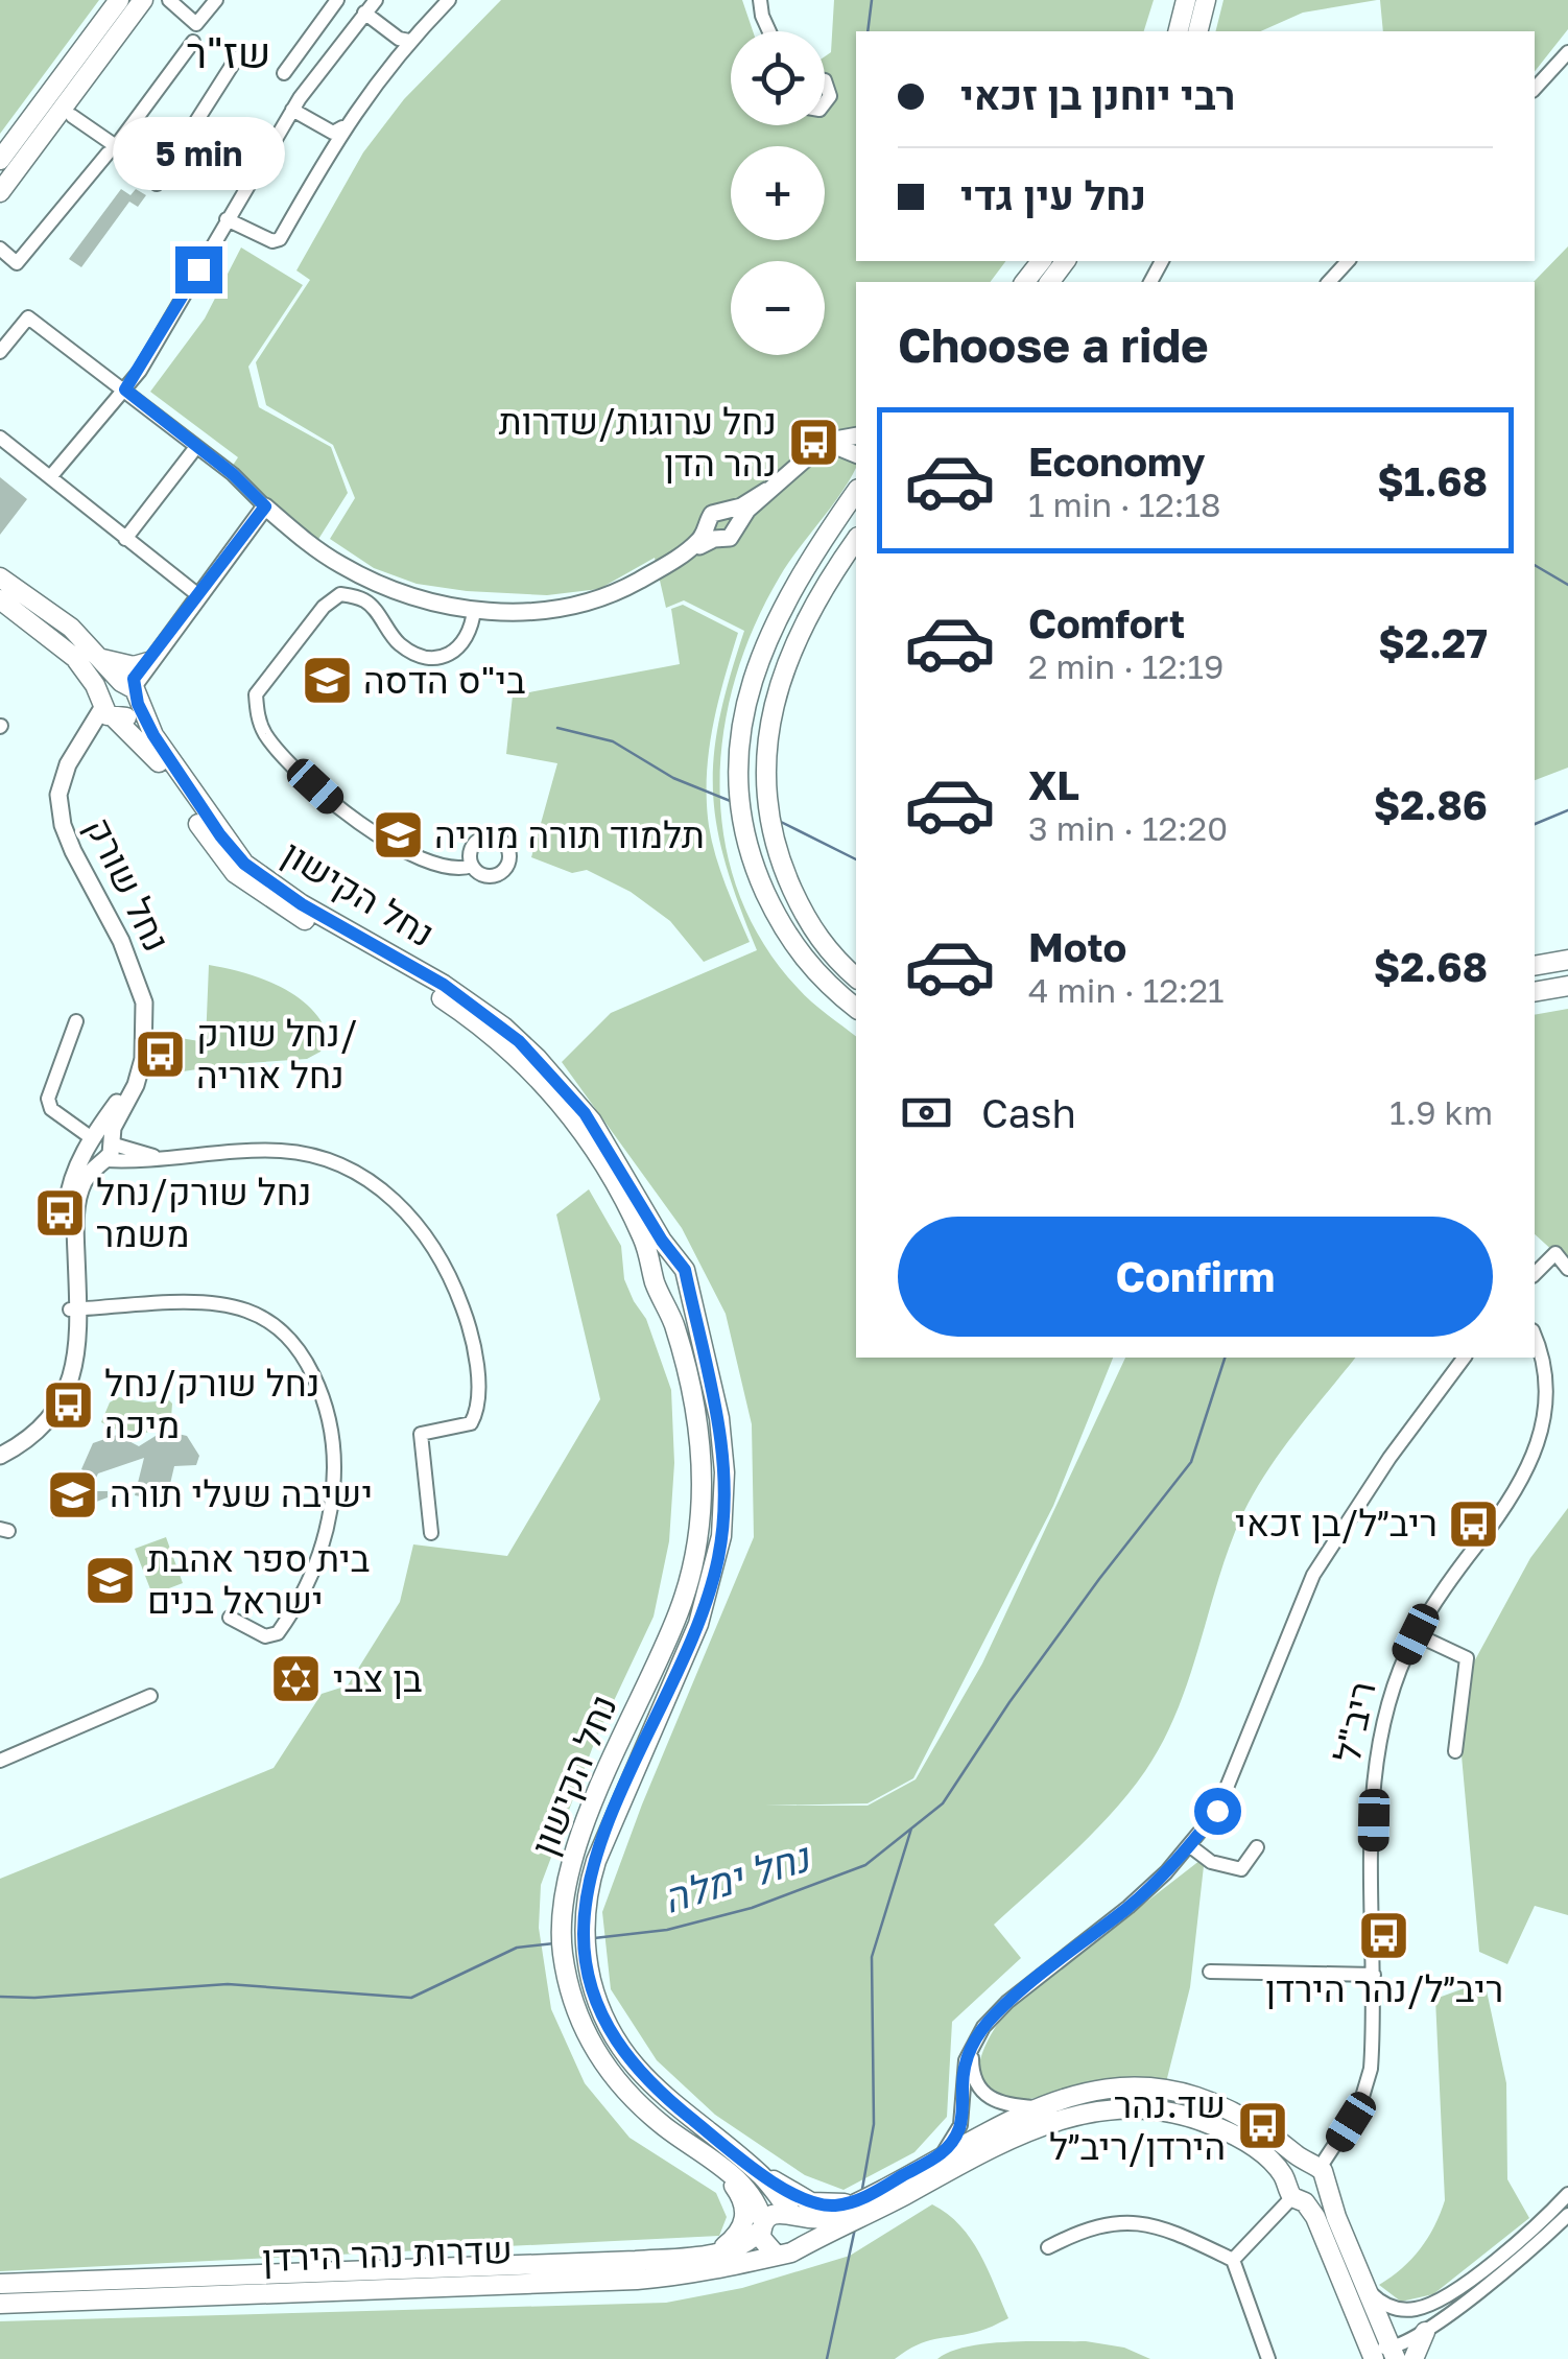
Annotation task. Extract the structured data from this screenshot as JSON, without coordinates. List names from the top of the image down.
{
  "streets": {
    "main road": ["נחל הקישון", "שדרות נהר הירדן"],
    "street": ["נחל שורק", "ריב\"ל"]
  },
  "crossings": [
    ["נחל שורק", "נחל הקישון"],
    ["נחל הקישון", "שדרות נהר הירדן"]
  ],
  "districts": ["שז\"ר"],
  "water": ["נחל ימלה"],
  "places": {
    "bus stop": [
      "נחל ערוגות/שדרות נהר הדן",
      "נחל שורק/ נחל אוריה",
      "נחל שורק/נחל משמר",
      "נחל שורק/נחל מיכה",
      "ריב״ל/בן זכאי",
      "ריב״ל/נהר הירדן",
      "שד.נהר הירדן/ריב״ל"
    ],
    "school or university": [
      "בי\"ס הדסה",
      "תלמוד תורה מוריה",
      "ישיבה שעלי תורה",
      "בית ספר אהבת ישראל בנים"
    ],
    "synagogue": ["בן צבי"]
  },
  "page": {
    "map_buttons": ["+", "−"],
    "banner": ["רבי יוחנן בן זכאי", "נחל עין גדי"],
    "bubble": "5 min",
    "heading": "Choose a ride",
    "list": [
      {
        "name": "Economy",
        "note": "1 min · 12:18",
        "value": "$1.68"
      },
      {
        "name": "Comfort",
        "note": "2 min · 12:19",
        "value": "$2.27"
      },
      {
        "name": "XL",
        "note": "3 min · 12:20",
        "value": "$2.86"
      },
      {
        "name": "Moto",
        "note": "4 min · 12:21",
        "value": "$2.68"
      }
    ],
    "pay": ["Cash", "1.9 km"],
    "buttons": "Confirm"
  }
}
